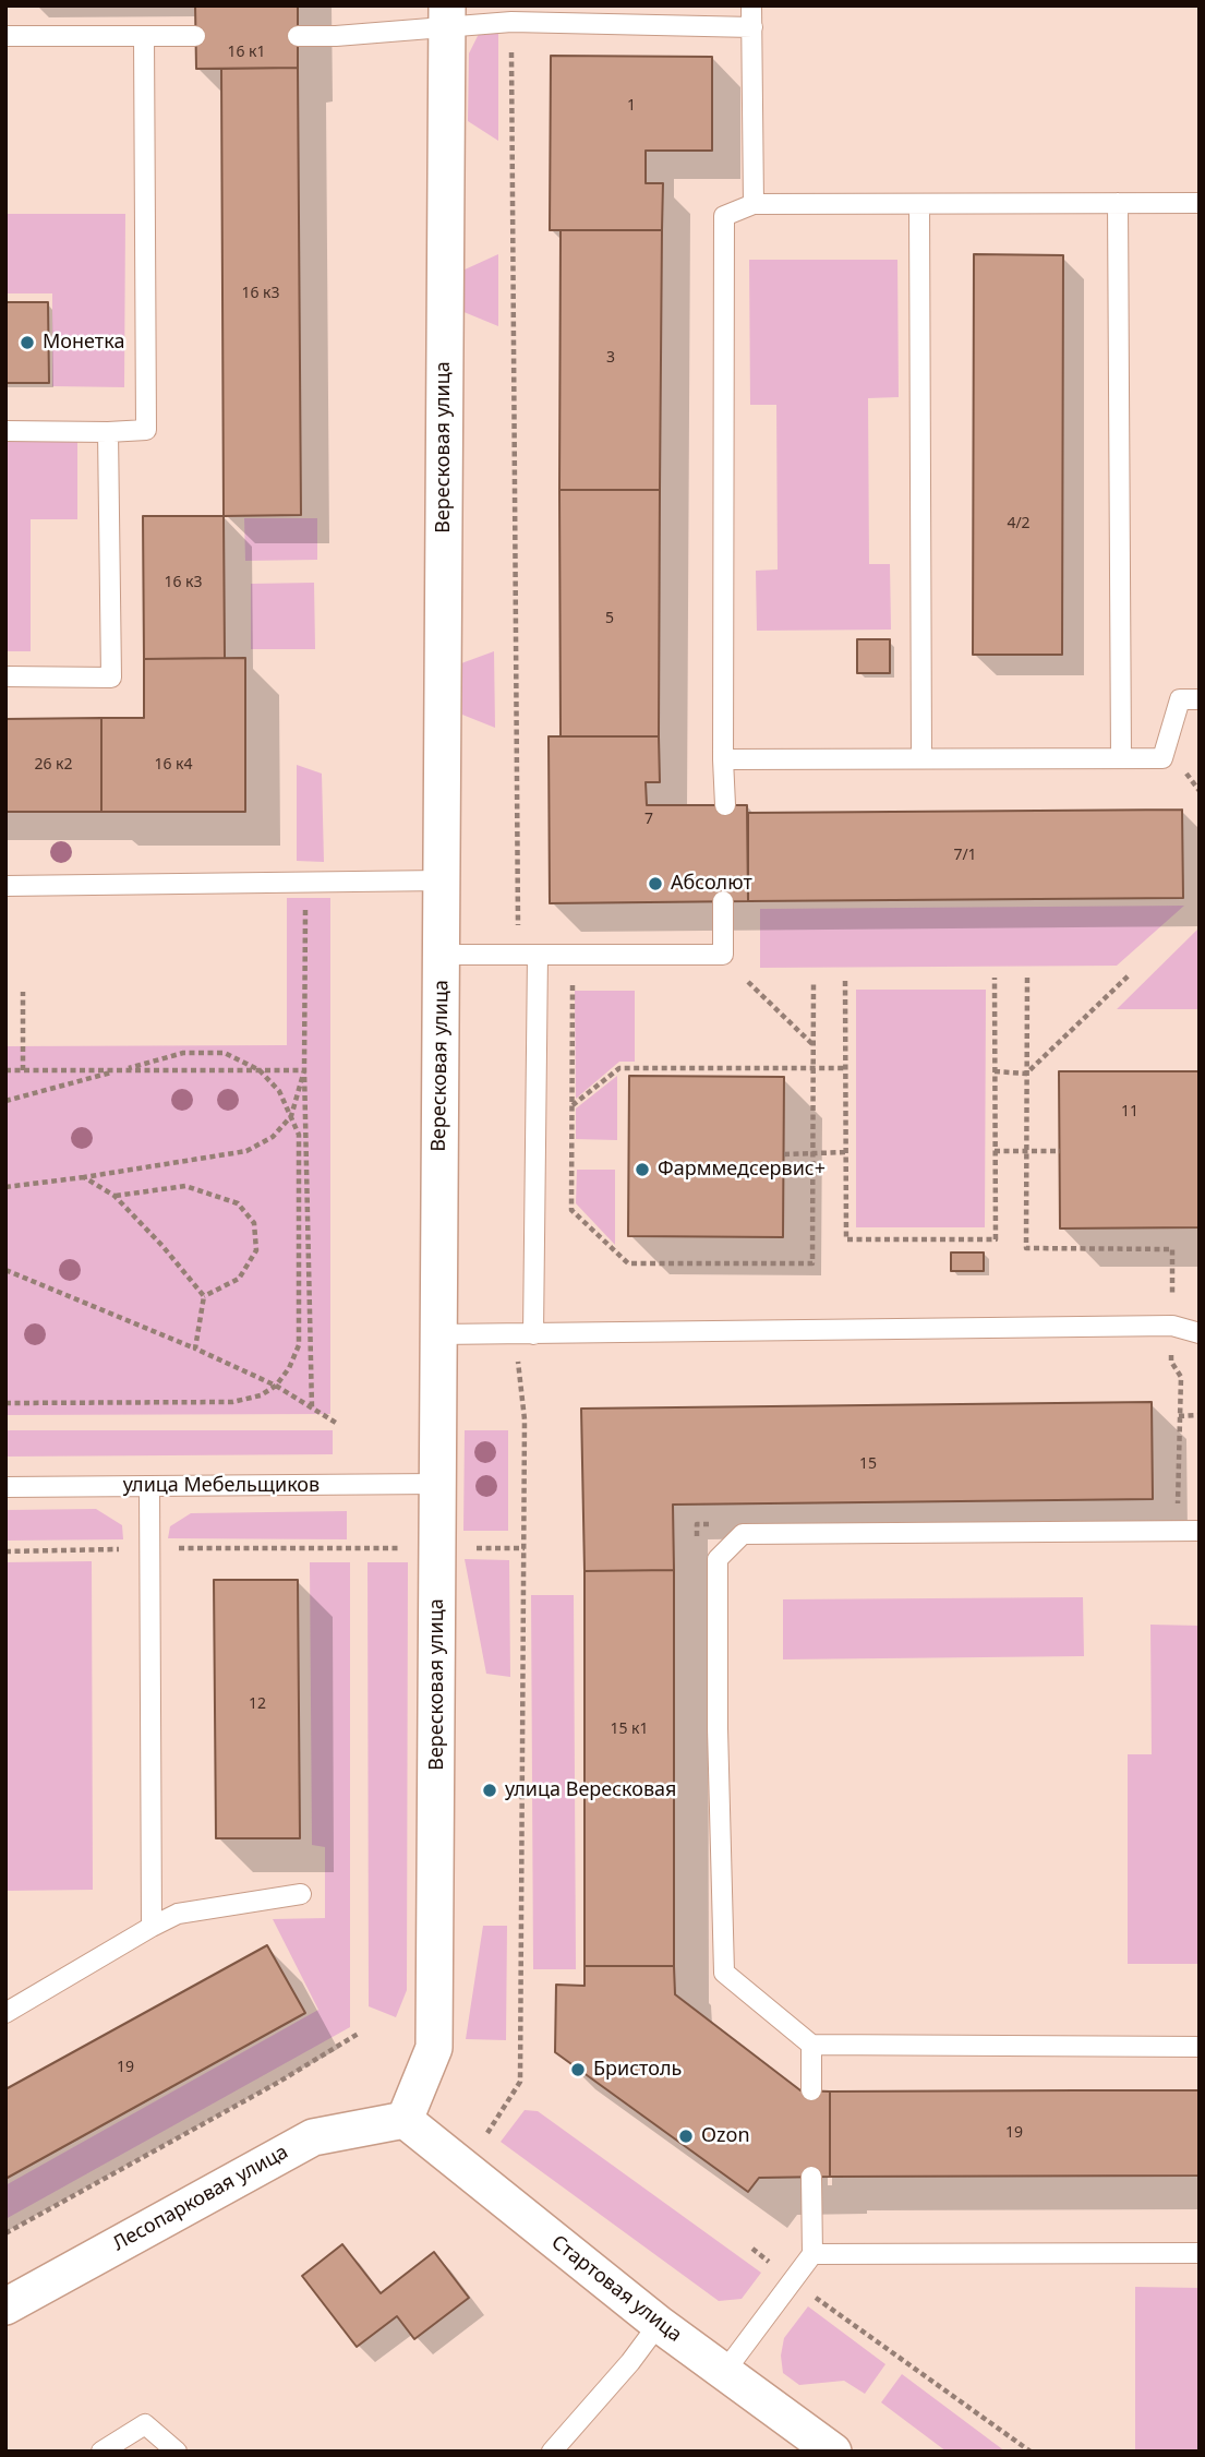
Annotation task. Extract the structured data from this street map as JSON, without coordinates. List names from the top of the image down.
{
  "streets": {
    "street": ["Вересковая улица", "Лесопарковая улица", "Стартовая улица"],
    "lane": ["улица Мебельщиков"]
  },
  "crossings": [
    ["Вересковая улица", "улица Мебельщиков"],
    ["Вересковая улица", "Лесопарковая улица"],
    ["Вересковая улица", "Стартовая улица"],
    ["Лесопарковая улица", "Стартовая улица"]
  ],
  "places": [
    "Монетка",
    "Абсолют",
    "Фарммедсервис+",
    "улица Вересковая",
    "Бристоль",
    "Ozon"
  ],
  "house_numbers": [
    "16 к1",
    "1",
    "16 к3",
    "3",
    "4/2",
    "16 к3",
    "5",
    "26 к2",
    "16 к4",
    "7",
    "7/1",
    "11",
    "15",
    "12",
    "15 к1",
    "19",
    "19"
  ]
}
